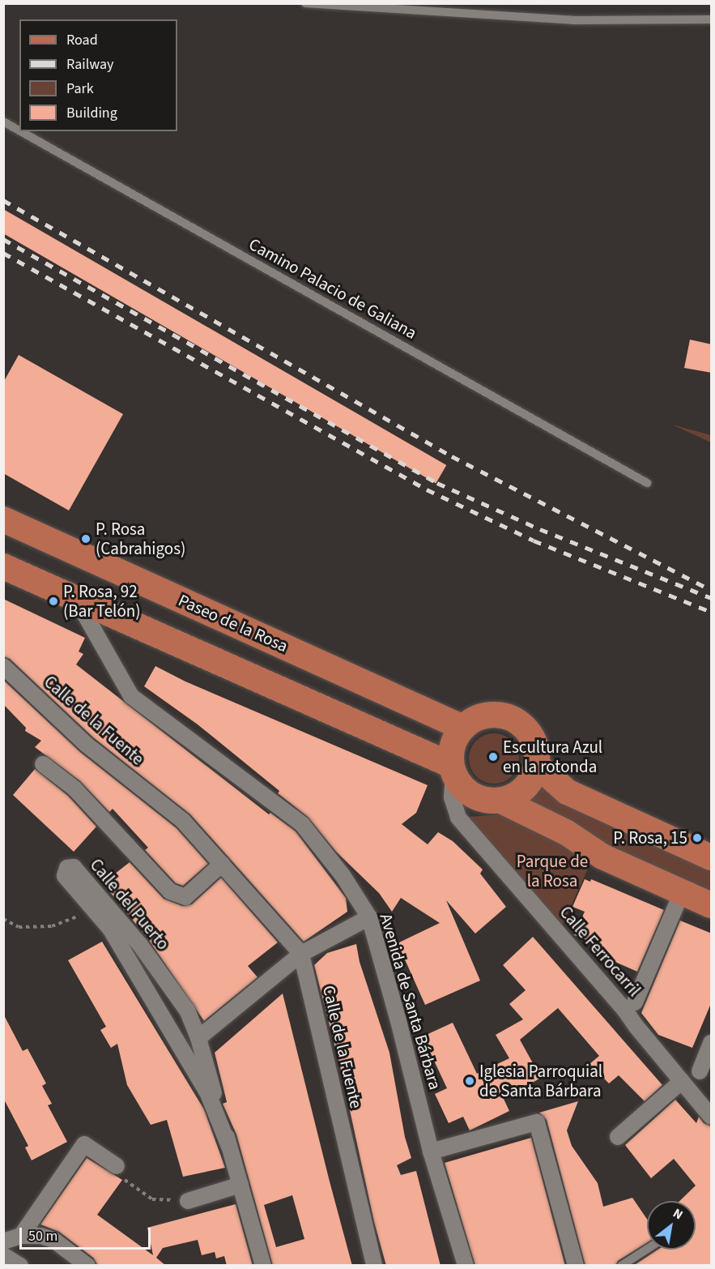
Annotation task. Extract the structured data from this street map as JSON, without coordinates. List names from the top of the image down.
{
  "streets": {
    "main road": ["Paseo de la Rosa"],
    "street": [
      "Calle de la Fuente",
      "Calle del Puerto",
      "Calle Ferrocarril",
      "Avenida de Santa Bárbara"
    ],
    "lane": ["Camino Palacio de Galiana"]
  },
  "crossings": [
    ["Paseo de la Rosa", "Calle Ferrocarril"]
  ],
  "parks": ["Parque de la Rosa"],
  "places": [
    "P. Rosa (Cabrahigos)",
    "P. Rosa, 92 (Bar Telón)",
    "Escultura Azul en la rotonda",
    "P. Rosa, 15",
    "Iglesia Parroquial de Santa Bárbara"
  ],
  "legend": [
    "Road",
    "Railway",
    "Park",
    "Building"
  ],
  "scale_bar": "50 m",
  "north": "top right"
}
